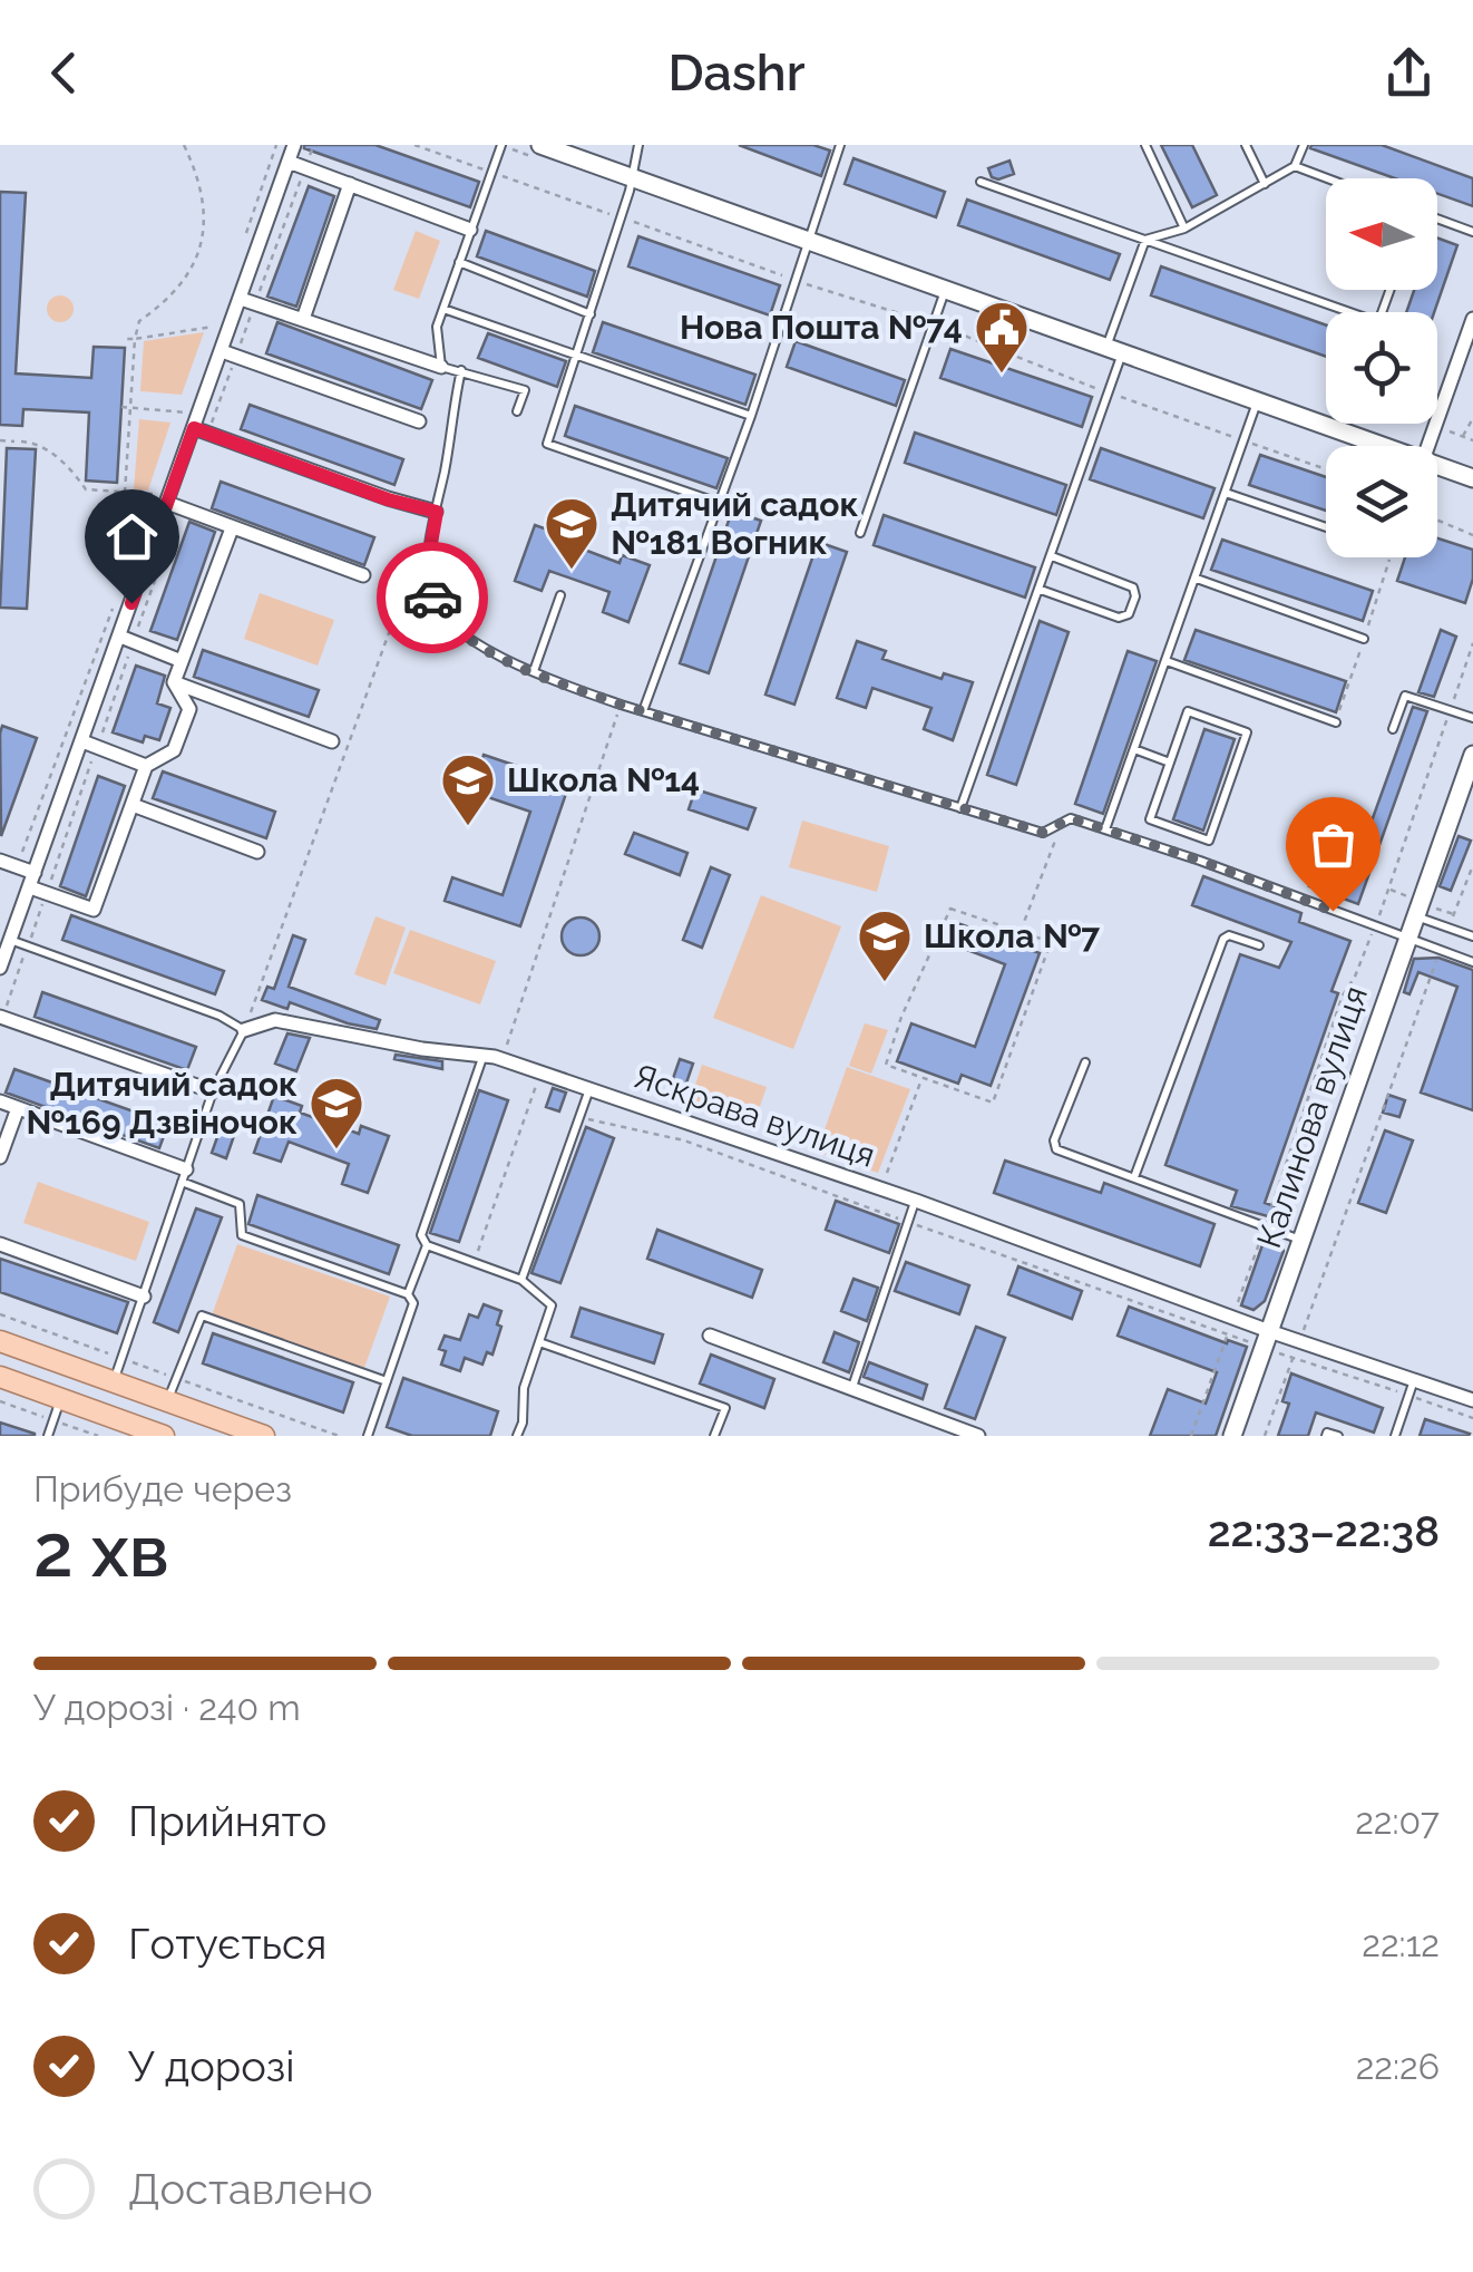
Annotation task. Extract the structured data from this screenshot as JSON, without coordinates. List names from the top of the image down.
{
  "streets": {
    "street": ["Яскрава вулиця", "Калинова вулиця"]
  },
  "crossings": [
    ["Яскрава вулиця", "Калинова вулиця"]
  ],
  "places": {
    "public building": ["Нова Пошта №74"],
    "school or university": [
      "Дитячий садок №181 Вогник",
      "Школа №14",
      "Школа №7",
      "Дитячий садок №169 Дзвіночок"
    ]
  },
  "north": "left",
  "page": {
    "header": "Dashr",
    "heading": ["2 хв", "Прибуде через", "22:33–22:38"],
    "bar": "У дорозі · 240 m",
    "list": [
      ["Прийнято", "22:07"],
      ["Готується", "22:12"],
      ["У дорозі", "22:26"],
      "Доставлено"
    ]
  }
}
